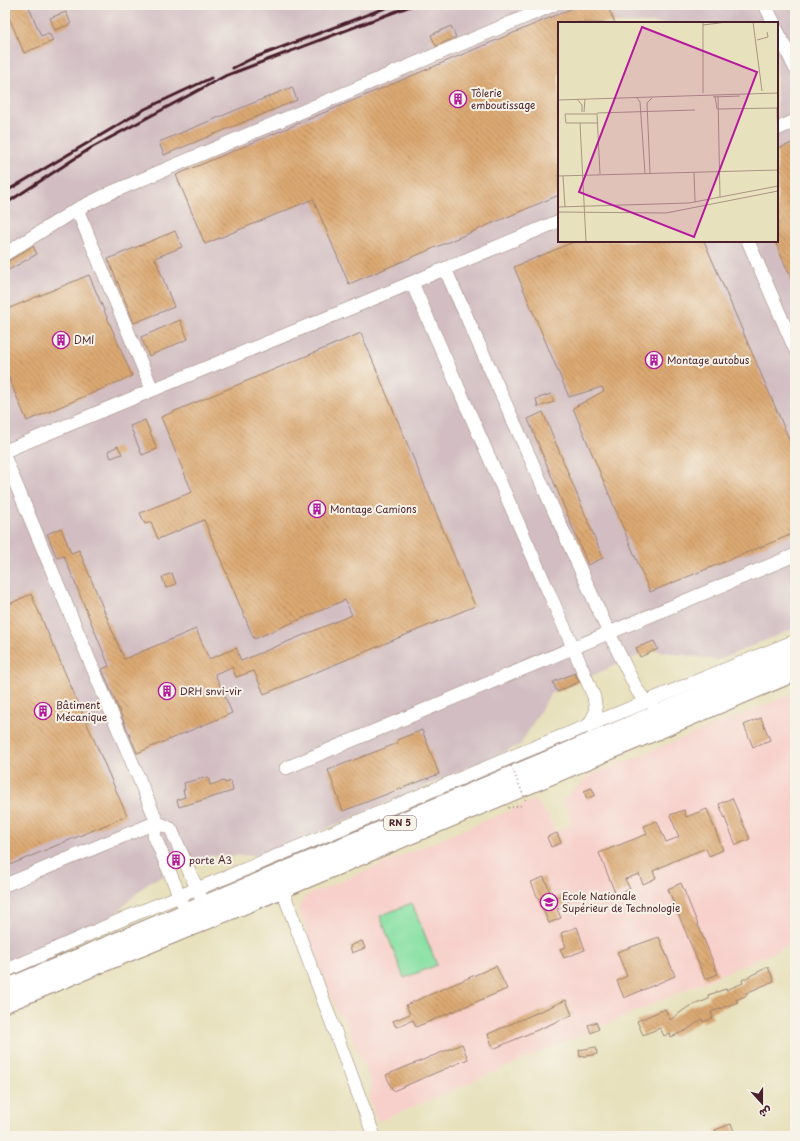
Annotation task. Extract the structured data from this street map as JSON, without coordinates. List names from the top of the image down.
{
  "streets": {
    "highway": ["RN 5"]
  },
  "places": {
    "building": [
      "Tôlerie emboutissage",
      "DMI",
      "Montage autobus",
      "Montage Camions",
      "DRH snvi-vir",
      "Bâtiment Mécanique",
      "porte A3"
    ],
    "school or university": ["Ecole Nationale Supérieur de Technologie"]
  },
  "north": "bottom"
}
